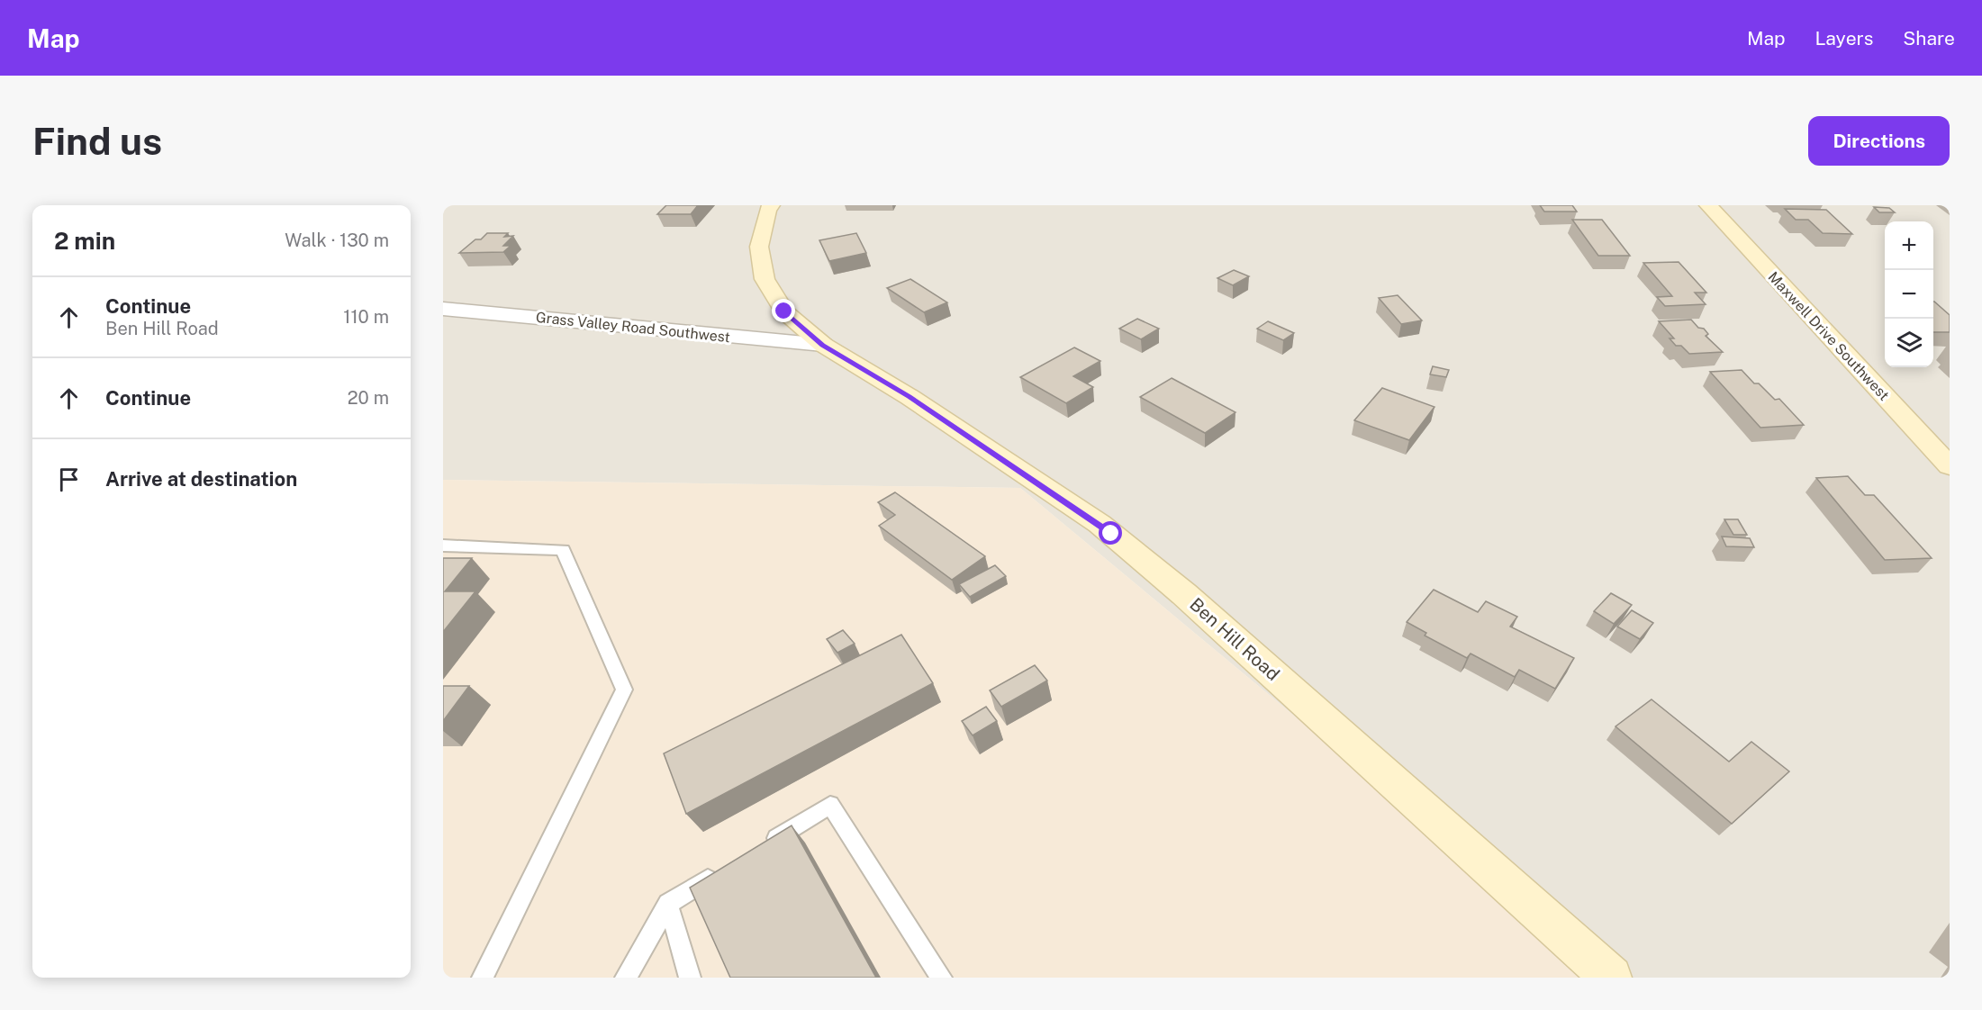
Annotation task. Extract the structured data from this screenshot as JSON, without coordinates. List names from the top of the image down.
{
  "streets": {
    "street": ["Grass Valley Road Southwest", "Maxwell Drive Southwest", "Ben Hill Road"]
  },
  "crossings": [
    ["Grass Valley Road Southwest", "Ben Hill Road"]
  ],
  "page": {
    "header": "Map",
    "nav": ["Map", "Layers", "Share"],
    "buttons": "Directions",
    "title": "Find us",
    "heading": ["2 min", "Walk · 130 m"],
    "map_buttons": ["+", "−"],
    "list": [
      ["Continue", "Ben Hill Road", "110 m"],
      ["Continue", "20 m"],
      "Arrive at destination"
    ]
  }
}
